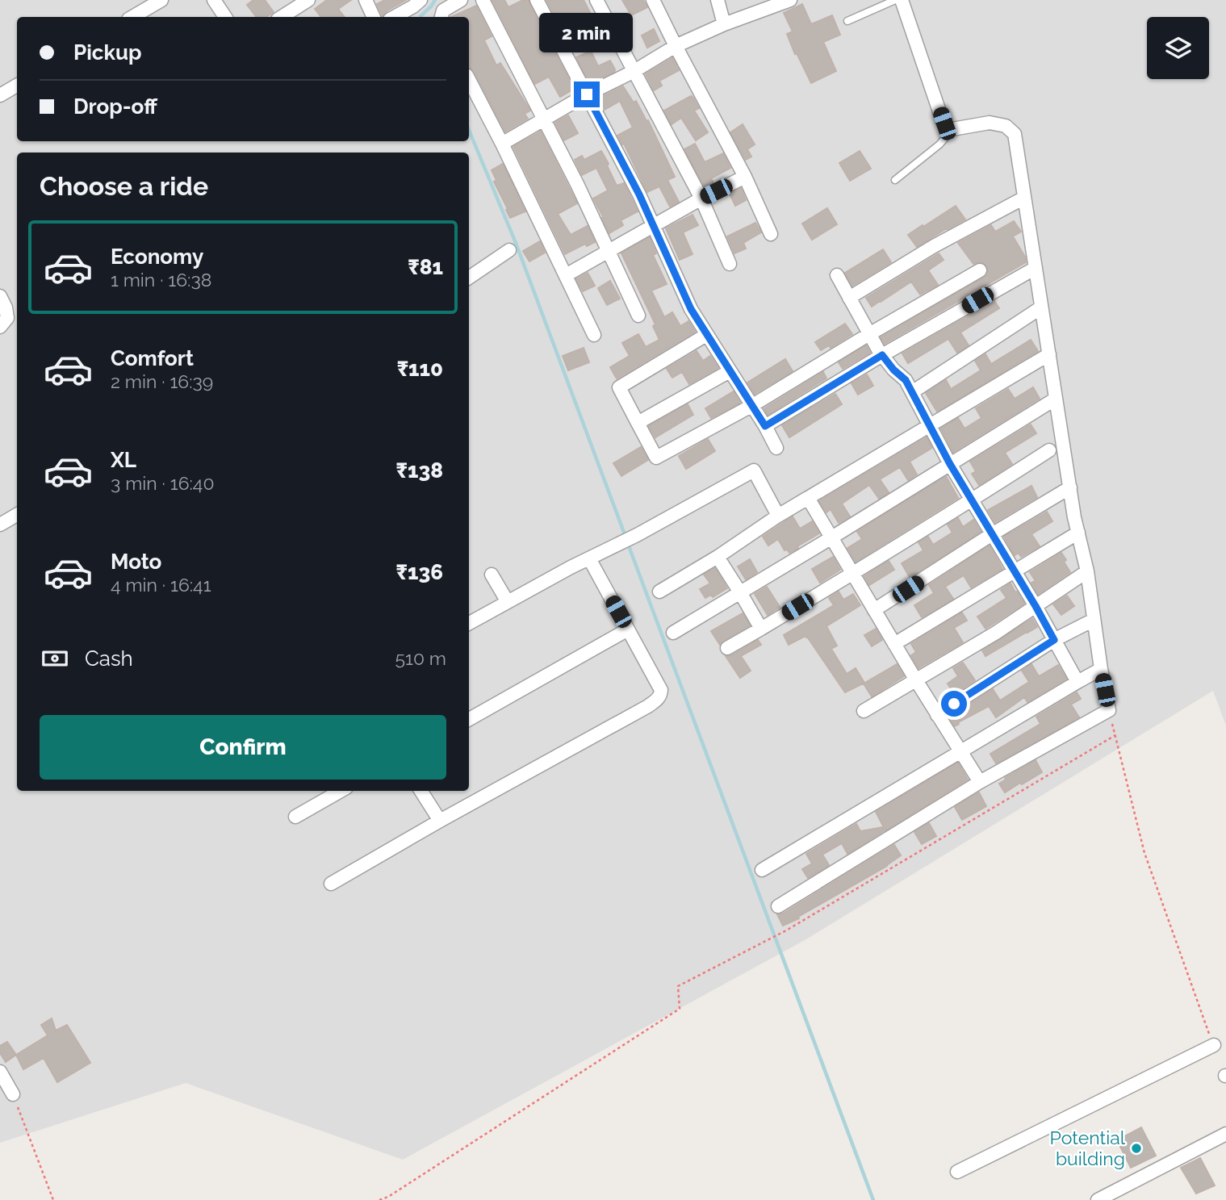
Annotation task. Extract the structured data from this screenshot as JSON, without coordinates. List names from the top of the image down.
{
  "places": ["Potential building"],
  "page": {
    "bubble": "2 min",
    "banner": ["Pickup", "Drop-off"],
    "heading": "Choose a ride",
    "list": [
      {
        "name": "Economy",
        "note": "1 min · 16:38",
        "value": "₹81"
      },
      {
        "name": "Comfort",
        "note": "2 min · 16:39",
        "value": "₹110"
      },
      {
        "name": "XL",
        "note": "3 min · 16:40",
        "value": "₹138"
      },
      {
        "name": "Moto",
        "note": "4 min · 16:41",
        "value": "₹136"
      }
    ],
    "pay": ["Cash", "510 m"],
    "buttons": "Confirm"
  }
}
